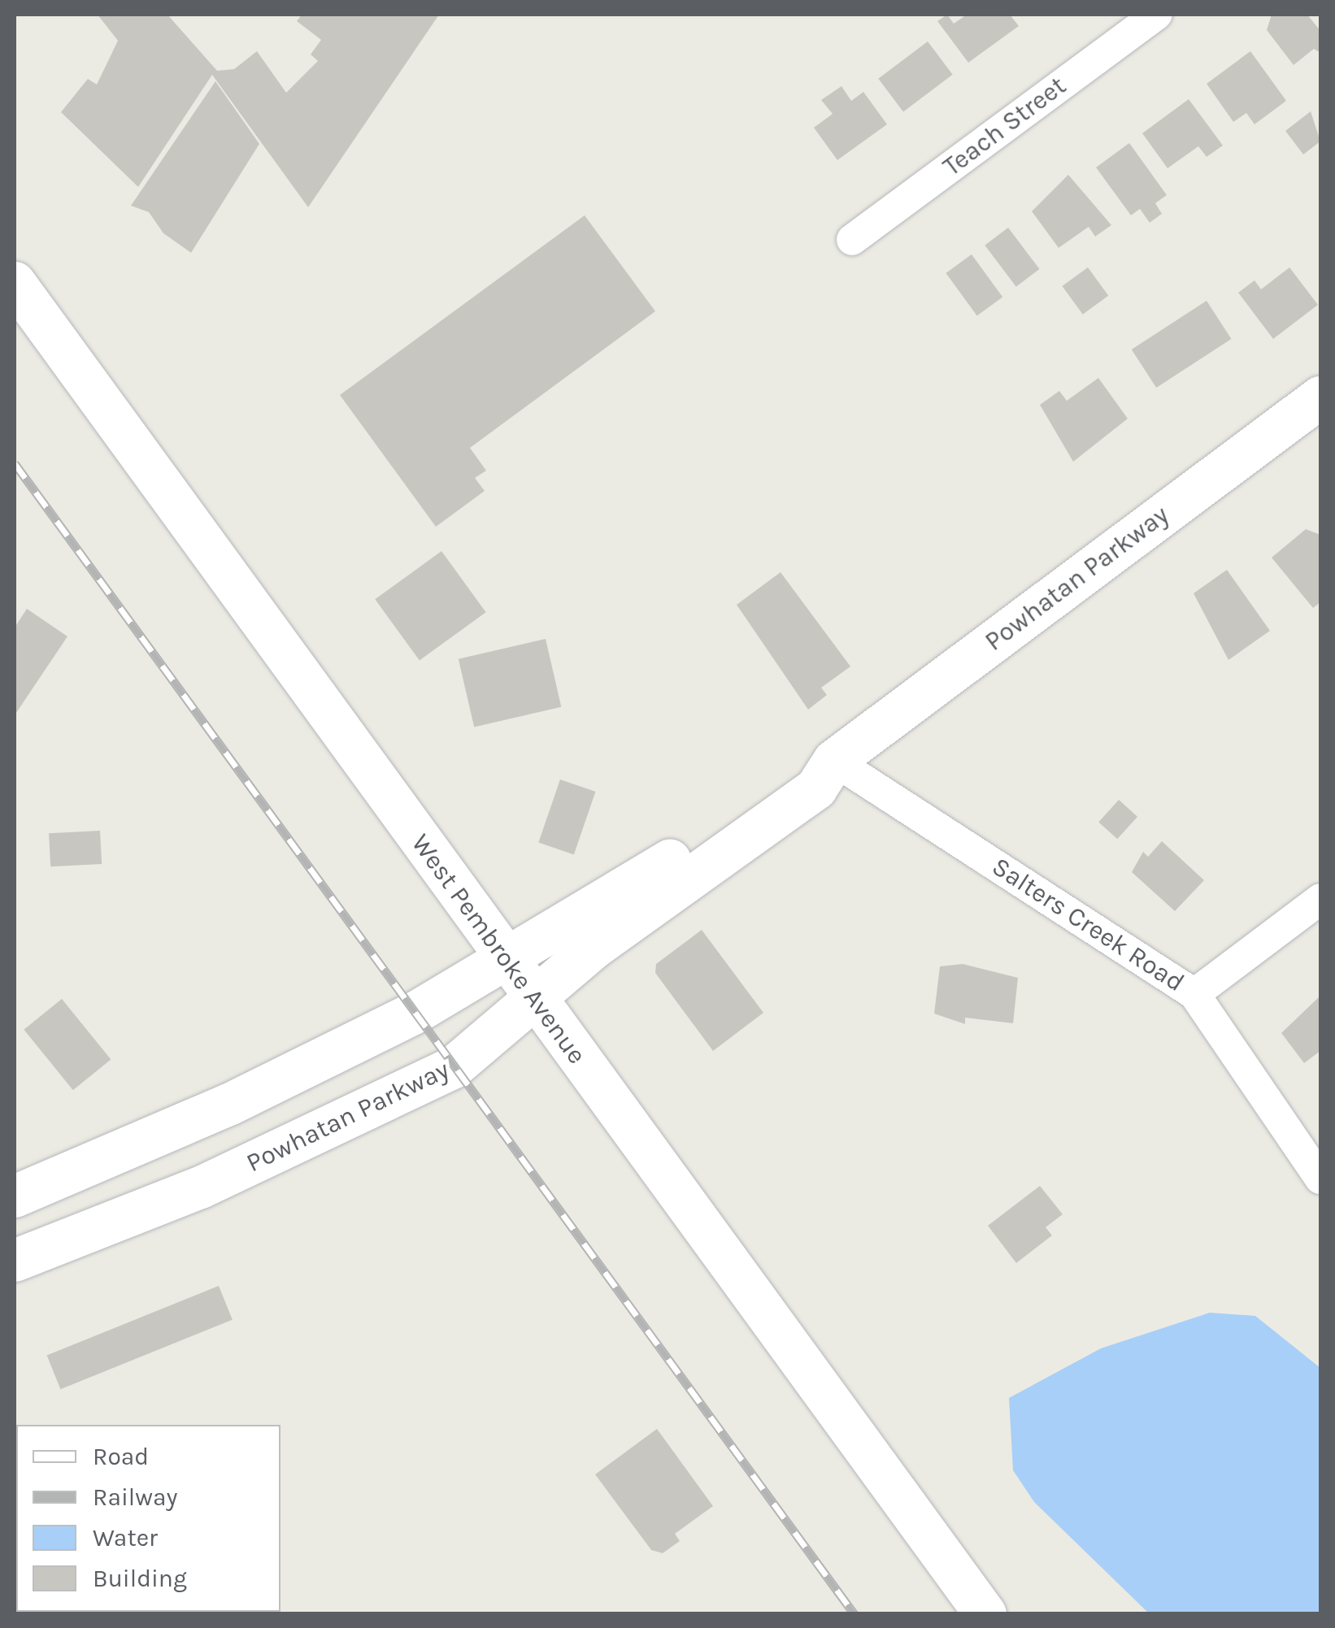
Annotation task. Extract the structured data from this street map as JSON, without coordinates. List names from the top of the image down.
{
  "streets": {
    "main road": ["Powhatan Parkway", "West Pembroke Avenue"],
    "street": ["Teach Street", "Salters Creek Road"]
  },
  "crossings": [
    ["Powhatan Parkway", "Salters Creek Road"],
    ["Powhatan Parkway", "West Pembroke Avenue"]
  ],
  "legend": [
    "Road",
    "Railway",
    "Water",
    "Building"
  ]
}
